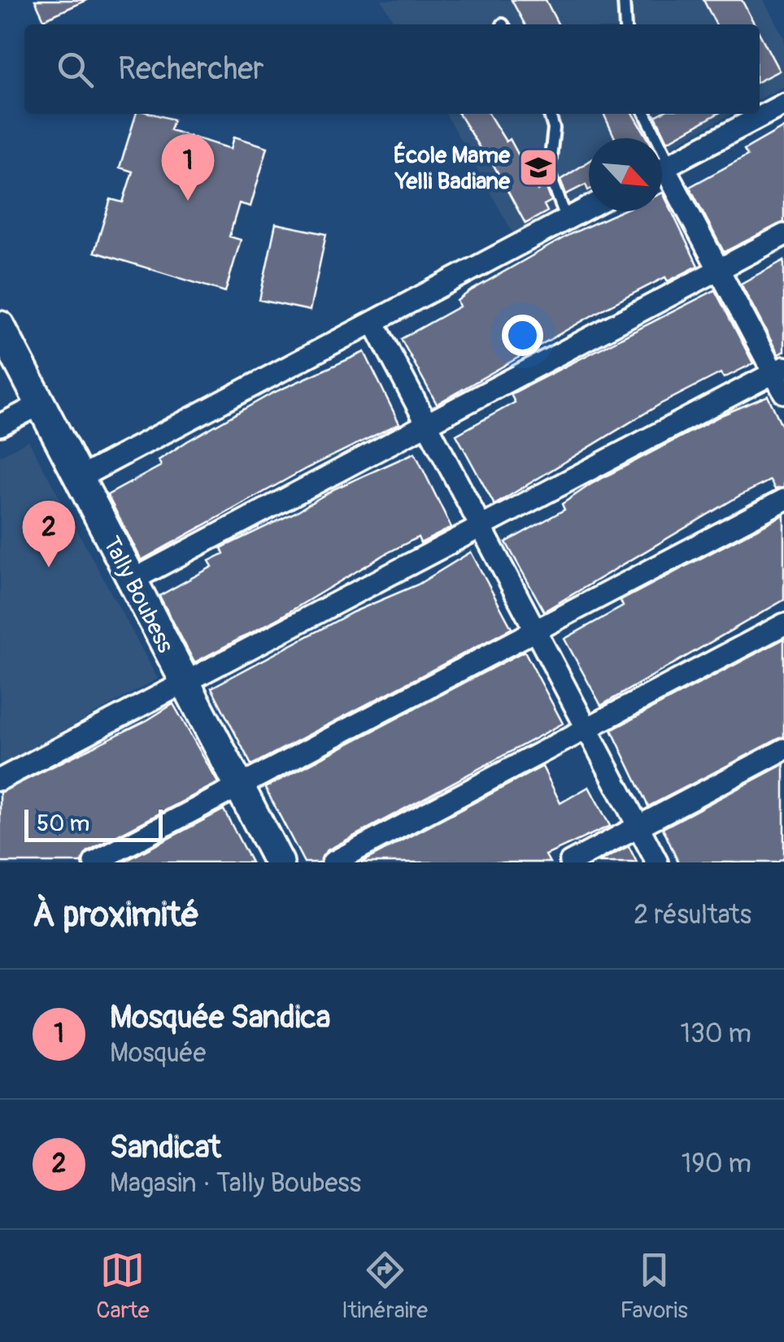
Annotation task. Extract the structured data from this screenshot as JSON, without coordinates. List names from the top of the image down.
{
  "streets": {
    "street": ["Tally Boubess"]
  },
  "places": {
    "school or university": ["École Mame Yelli Badiane"]
  },
  "scale_bar": "50 m",
  "north": "bottom right",
  "page": {
    "search": "Rechercher",
    "pins": ["1", "2"],
    "scale": "50 m",
    "heading": ["À proximité", "2 résultats"],
    "list": [
      {
        "mark": "1",
        "name": "Mosquée Sandica",
        "note": "Mosquée",
        "value": "130 m"
      },
      {
        "mark": "2",
        "name": "Sandicat",
        "note": "Magasin · Tally Boubess",
        "value": "190 m"
      }
    ],
    "nav": ["Carte", "Itinéraire", "Favoris"]
  }
}
